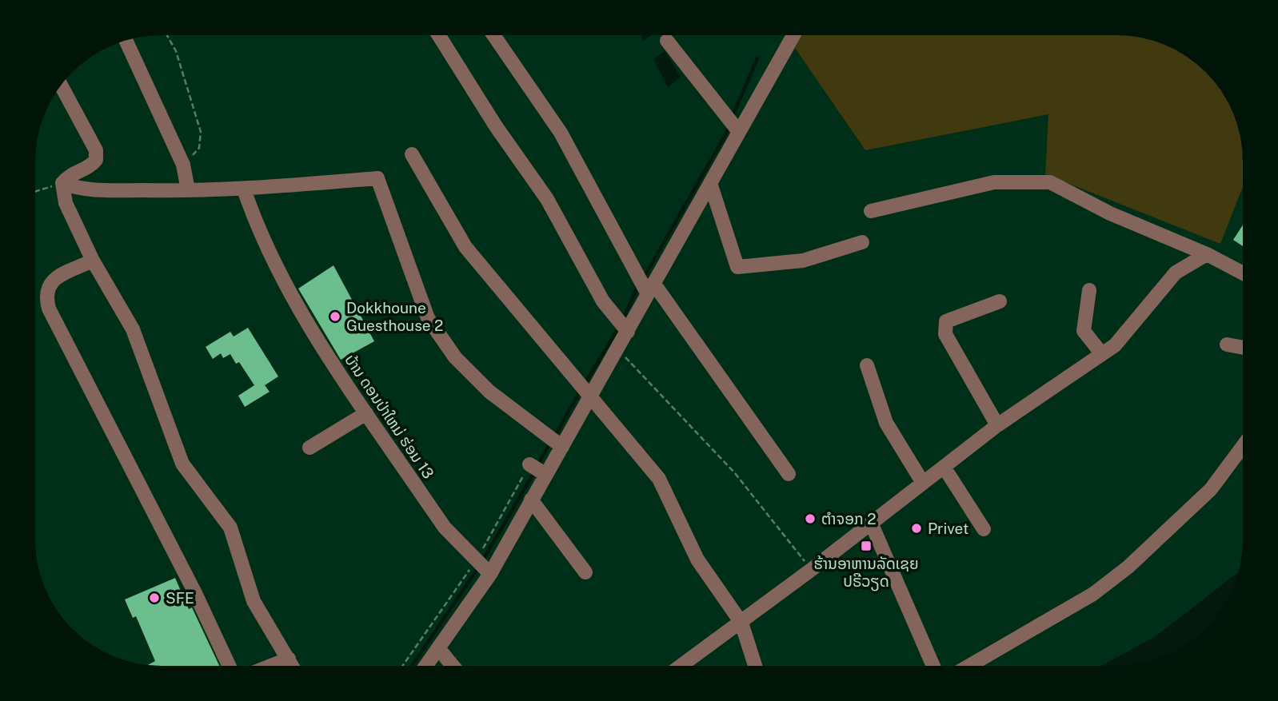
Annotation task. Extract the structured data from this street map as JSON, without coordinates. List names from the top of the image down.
{
  "streets": {
    "street": ["ບ້ານ ດອນປ່າໃຫມ່ ຮ່ອມ 13"]
  },
  "places": {
    "other": [
      "Dokkhoune Guesthouse 2",
      "ຕຳຈອກ 2",
      "Privet",
      "SFE"
    ],
    "transit": ["ຮ້ານອາຫານລັດເຊຍ ປຣີວຽດ"]
  }
}
